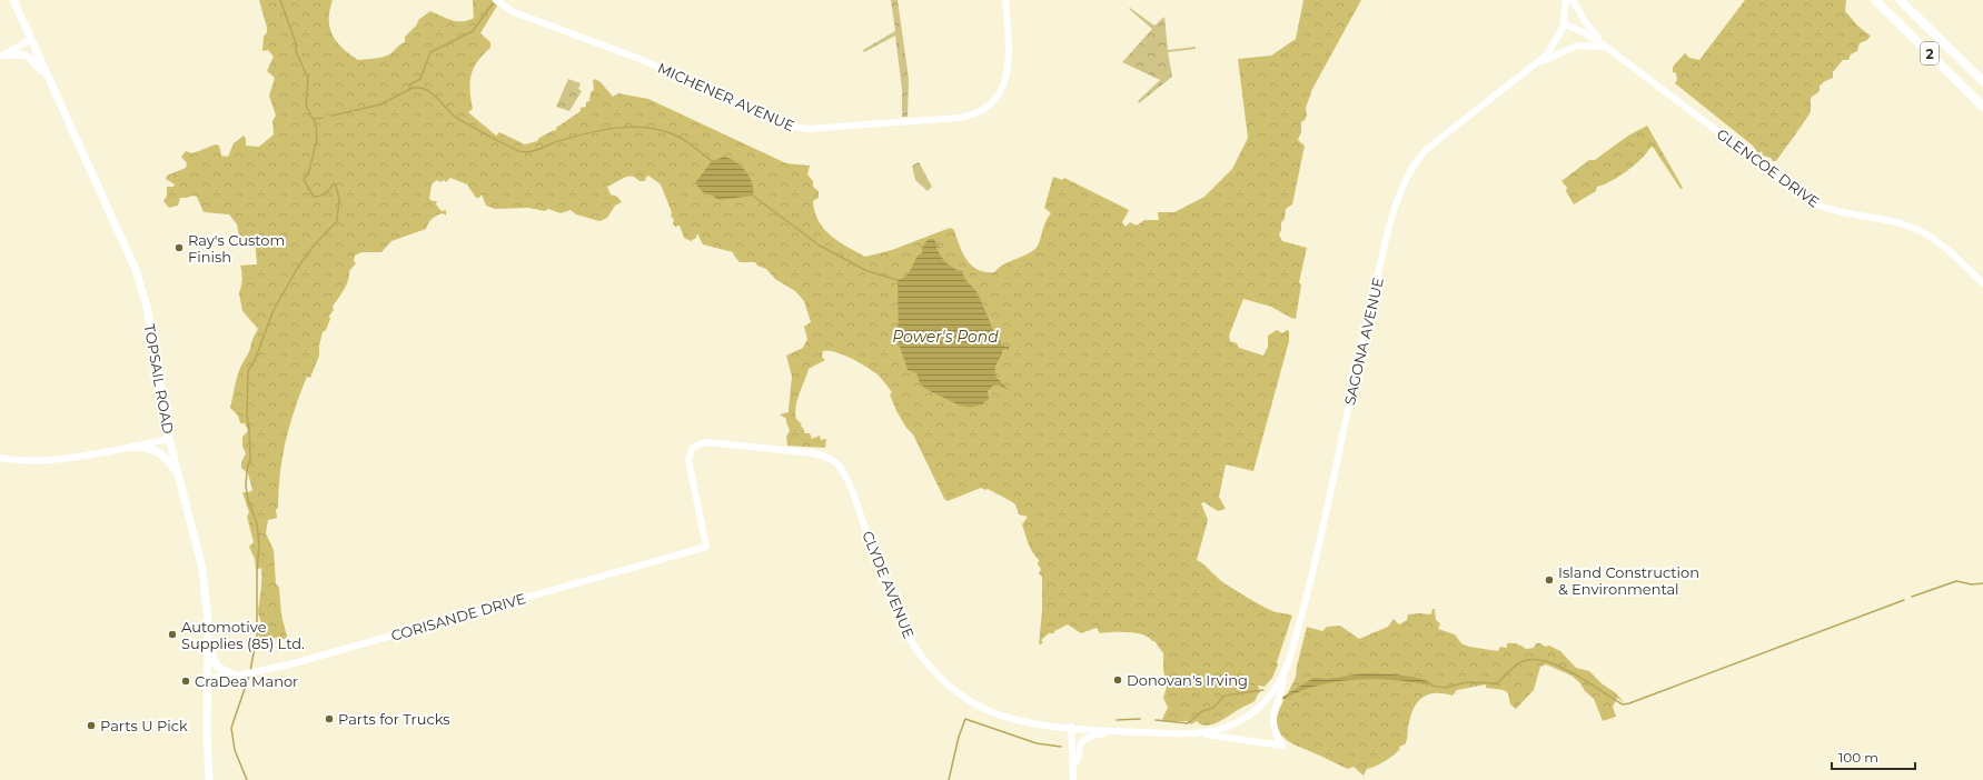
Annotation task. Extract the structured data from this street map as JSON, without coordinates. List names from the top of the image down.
{
  "streets": {
    "highway": ["2"],
    "main road": ["TOPSAIL ROAD"],
    "street": [
      "MICHENER AVENUE",
      "GLENCOE DRIVE",
      "SAGONA AVENUE",
      "CLYDE AVENUE",
      "CORISANDE DRIVE"
    ]
  },
  "crossings": [
    ["GLENCOE DRIVE", "SAGONA AVENUE"],
    ["SAGONA AVENUE", "CLYDE AVENUE"],
    ["TOPSAIL ROAD", "CORISANDE DRIVE"],
    ["CLYDE AVENUE", "CORISANDE DRIVE"]
  ],
  "water": ["Power's Pond"],
  "places": [
    "Ray's Custom Finish",
    "Island Construction & Environmental",
    "Automotive Supplies (85) Ltd.",
    "Donovan's Irving",
    "CraDea Manor",
    "Parts for Trucks",
    "Parts U Pick"
  ],
  "scale_bar": "100 m"
}
